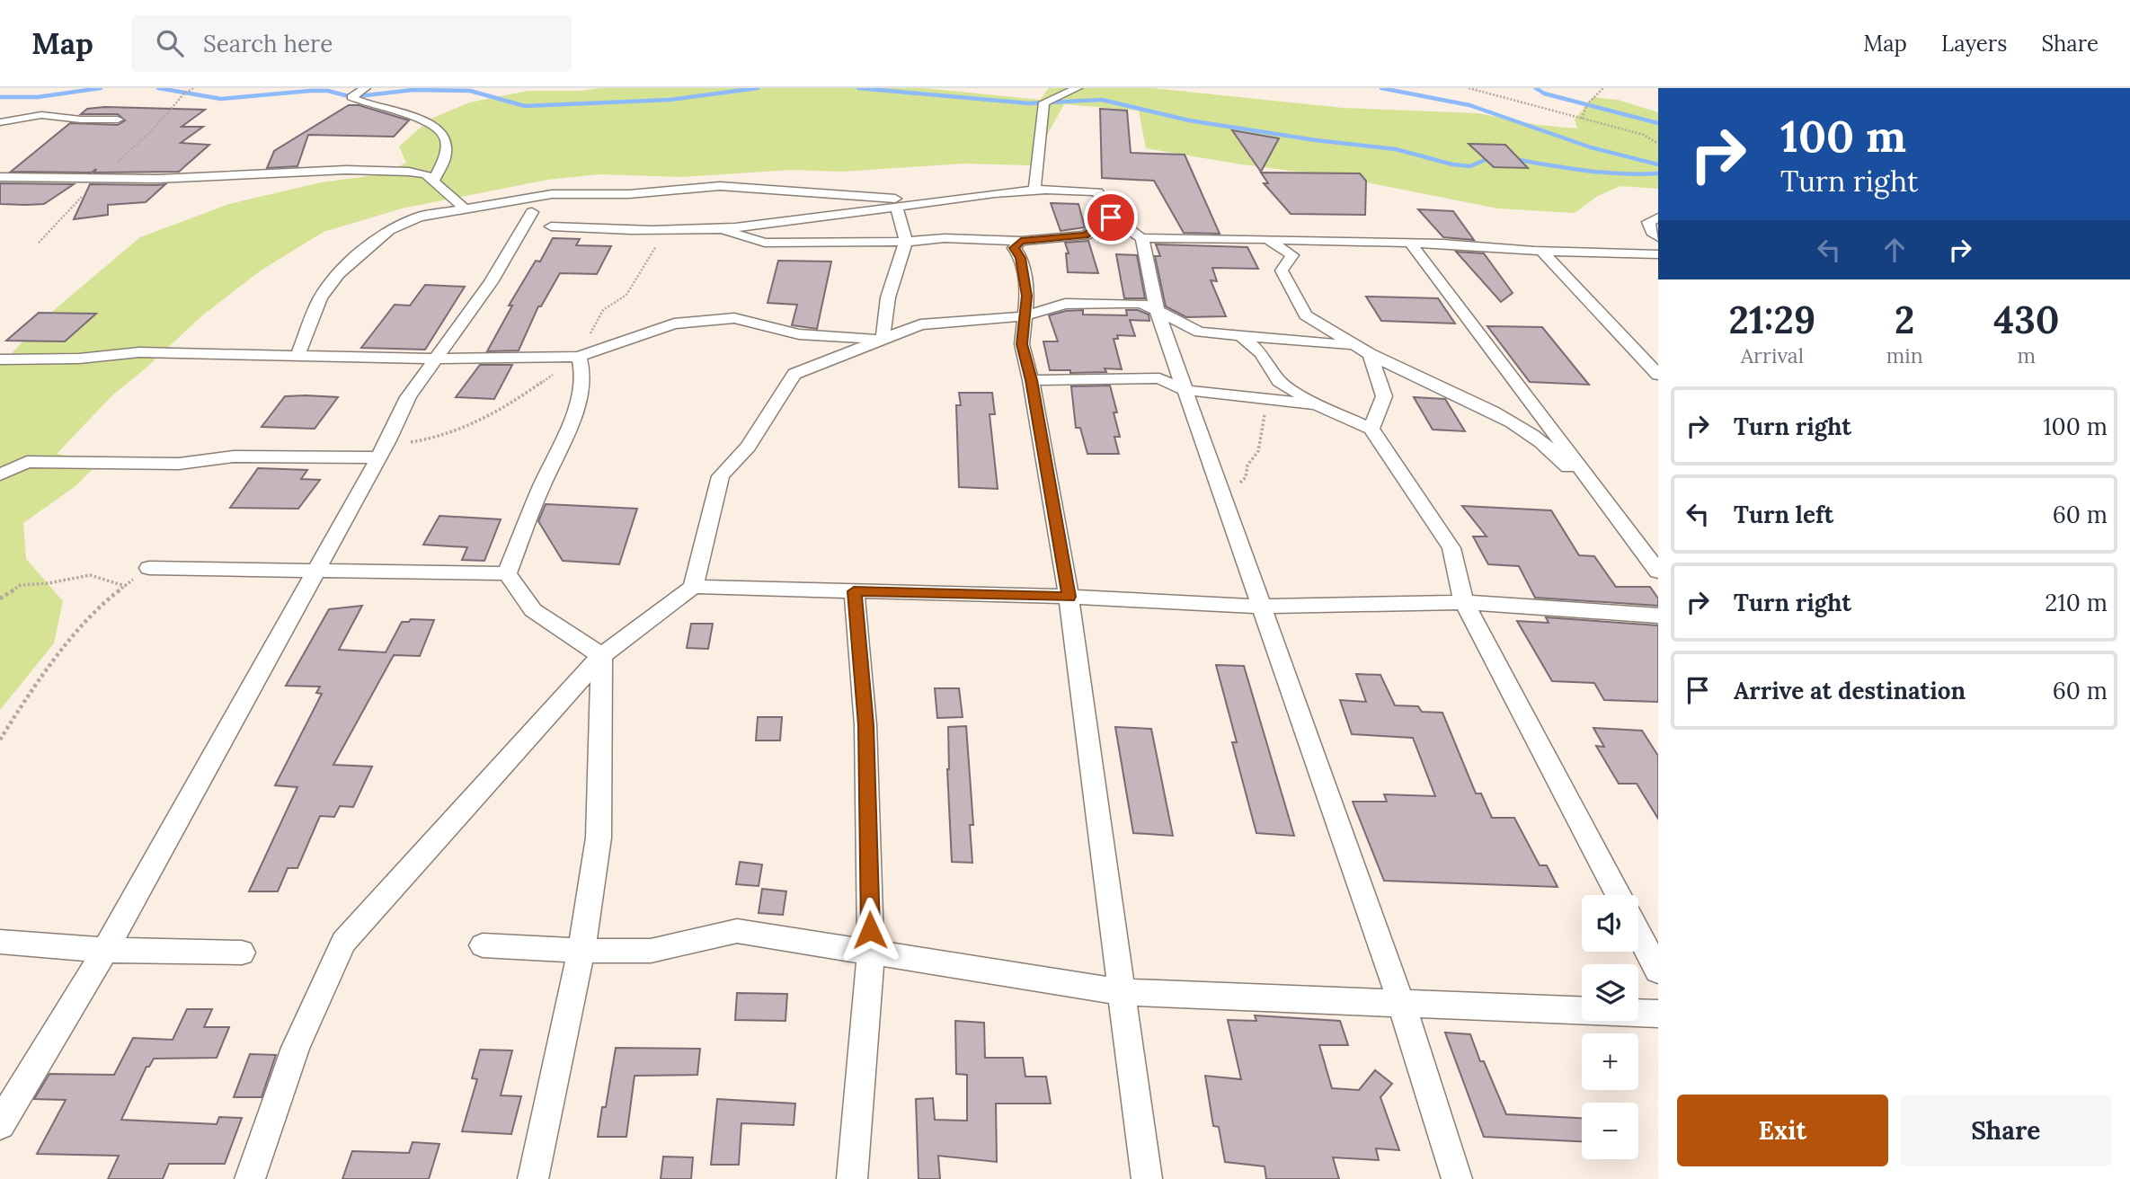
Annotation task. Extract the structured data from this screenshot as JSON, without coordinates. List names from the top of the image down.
{
  "page": {
    "header": "Map",
    "search": "Search here",
    "nav": ["Map", "Layers", "Share"],
    "turn": ["100 m", "Turn right"],
    "eta": [
      "21:29",
      "Arrival",
      "2",
      "min",
      "430",
      "m"
    ],
    "list": [
      {
        "name": "Turn right",
        "value": "100 m"
      },
      {
        "name": "Turn left",
        "value": "60 m"
      },
      {
        "name": "Turn right",
        "value": "210 m"
      },
      {
        "name": "Arrive at destination",
        "value": "60 m"
      }
    ],
    "map_buttons": ["+", "−"],
    "buttons": ["Exit", "Share"]
  }
}
